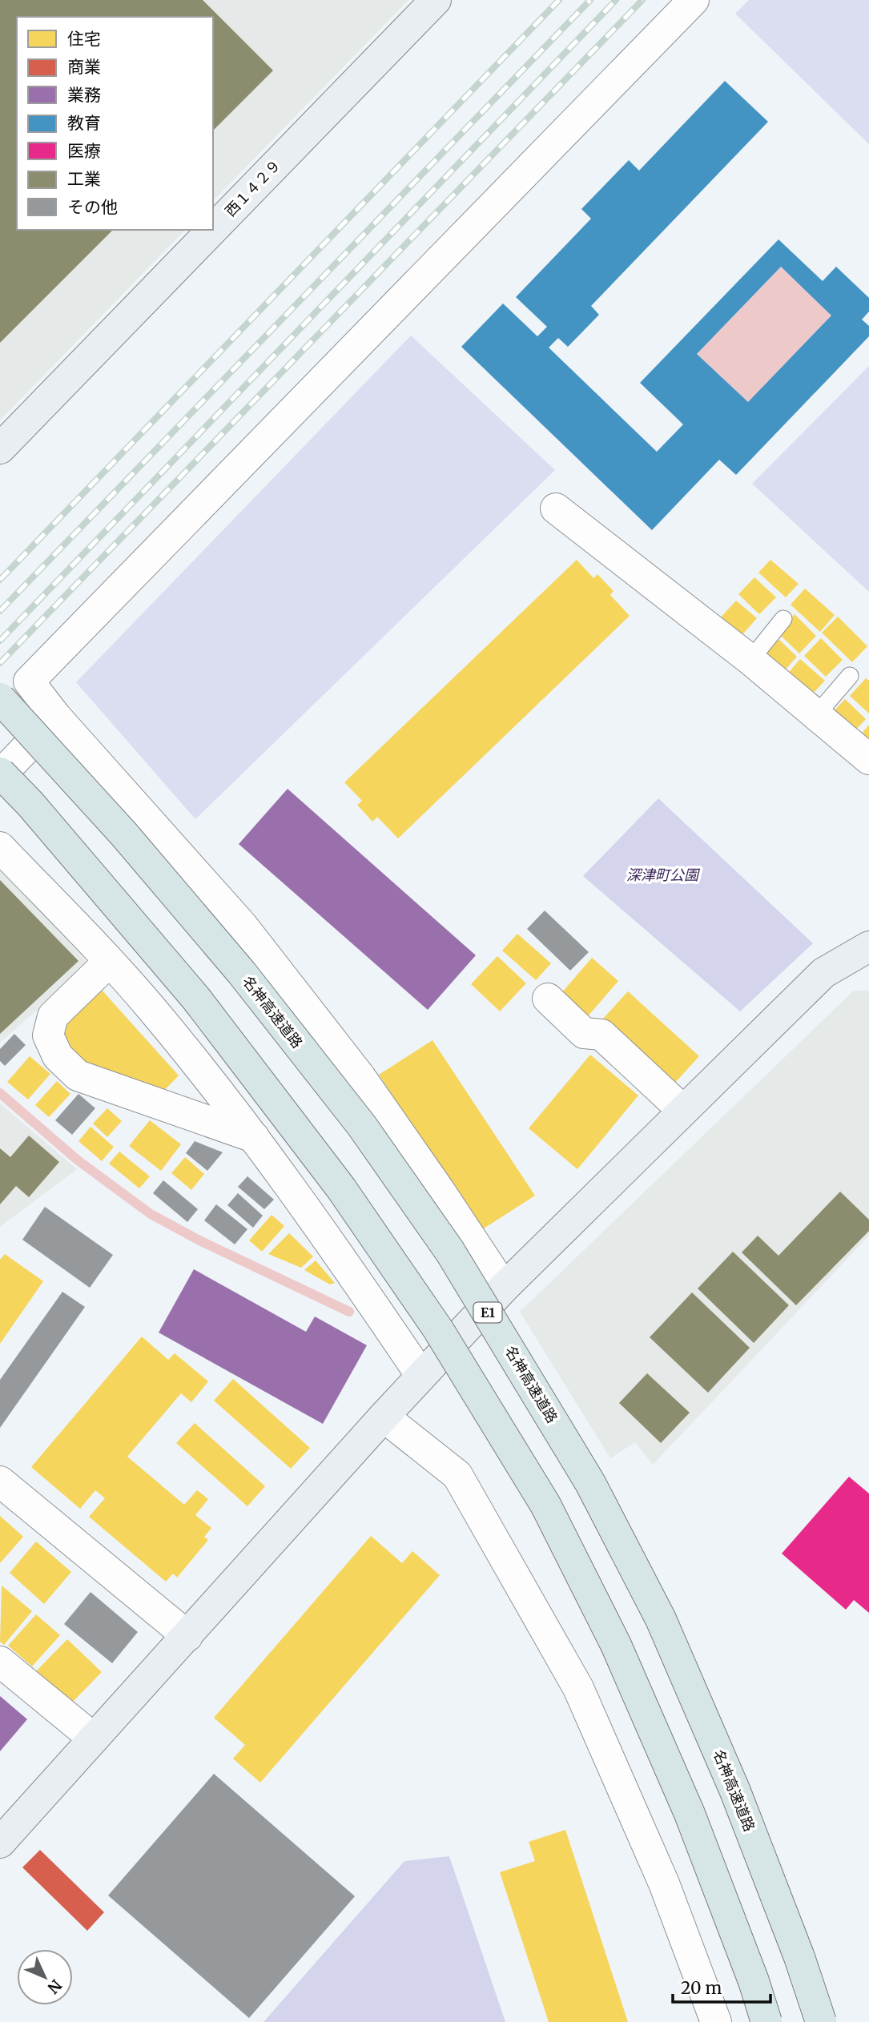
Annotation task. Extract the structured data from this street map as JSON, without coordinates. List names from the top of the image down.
{
  "streets": {
    "highway": ["名神高速道路", "E1"],
    "street": ["西１４２９"]
  },
  "parks": ["深津町公園"],
  "legend": [
    "住宅",
    "商業",
    "業務",
    "教育",
    "医療",
    "工業",
    "その他"
  ],
  "scale_bar": "20 m",
  "north": "bottom right"
}
